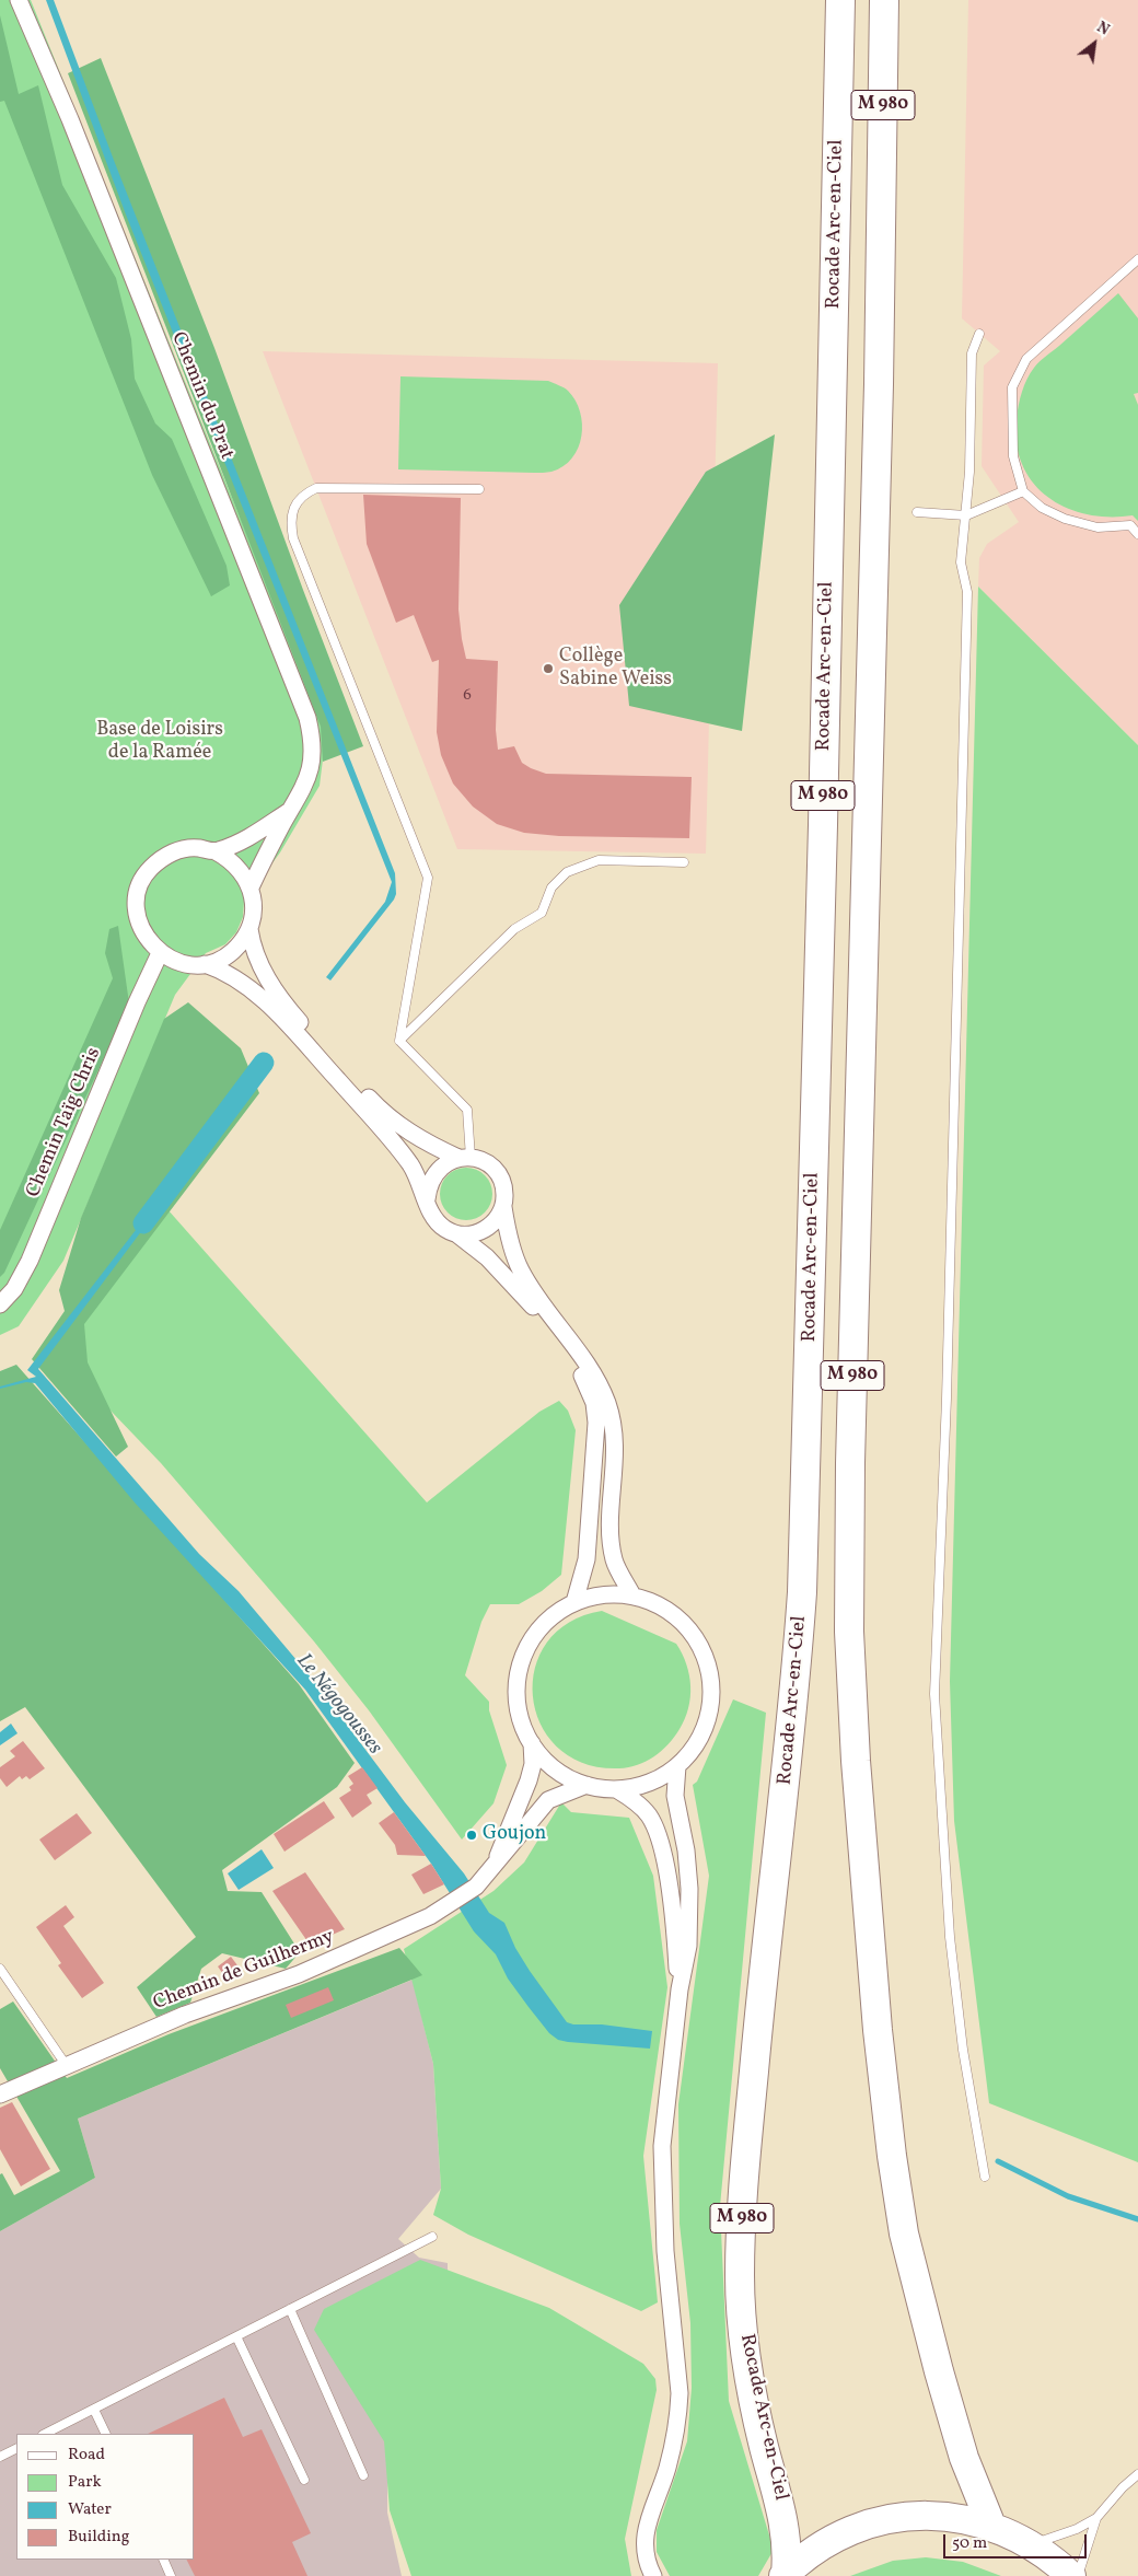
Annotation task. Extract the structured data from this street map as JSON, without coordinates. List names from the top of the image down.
{
  "streets": {
    "highway": ["M 980", "Rocade Arc-en-Ciel"],
    "street": ["Chemin du Prat", "Chemin Taïg Chris", "Chemin de Guilhermy"]
  },
  "crossings": [
    ["Chemin du Prat", "Chemin Taïg Chris"]
  ],
  "water": ["Le Négogousses"],
  "parks": ["Base de Loisirs de la Ramée"],
  "places": ["Collège Sabine Weiss", "Goujon"],
  "house_numbers": ["6"],
  "legend": [
    "Road",
    "Park",
    "Water",
    "Building"
  ],
  "scale_bar": "50 m",
  "north": "top right"
}
